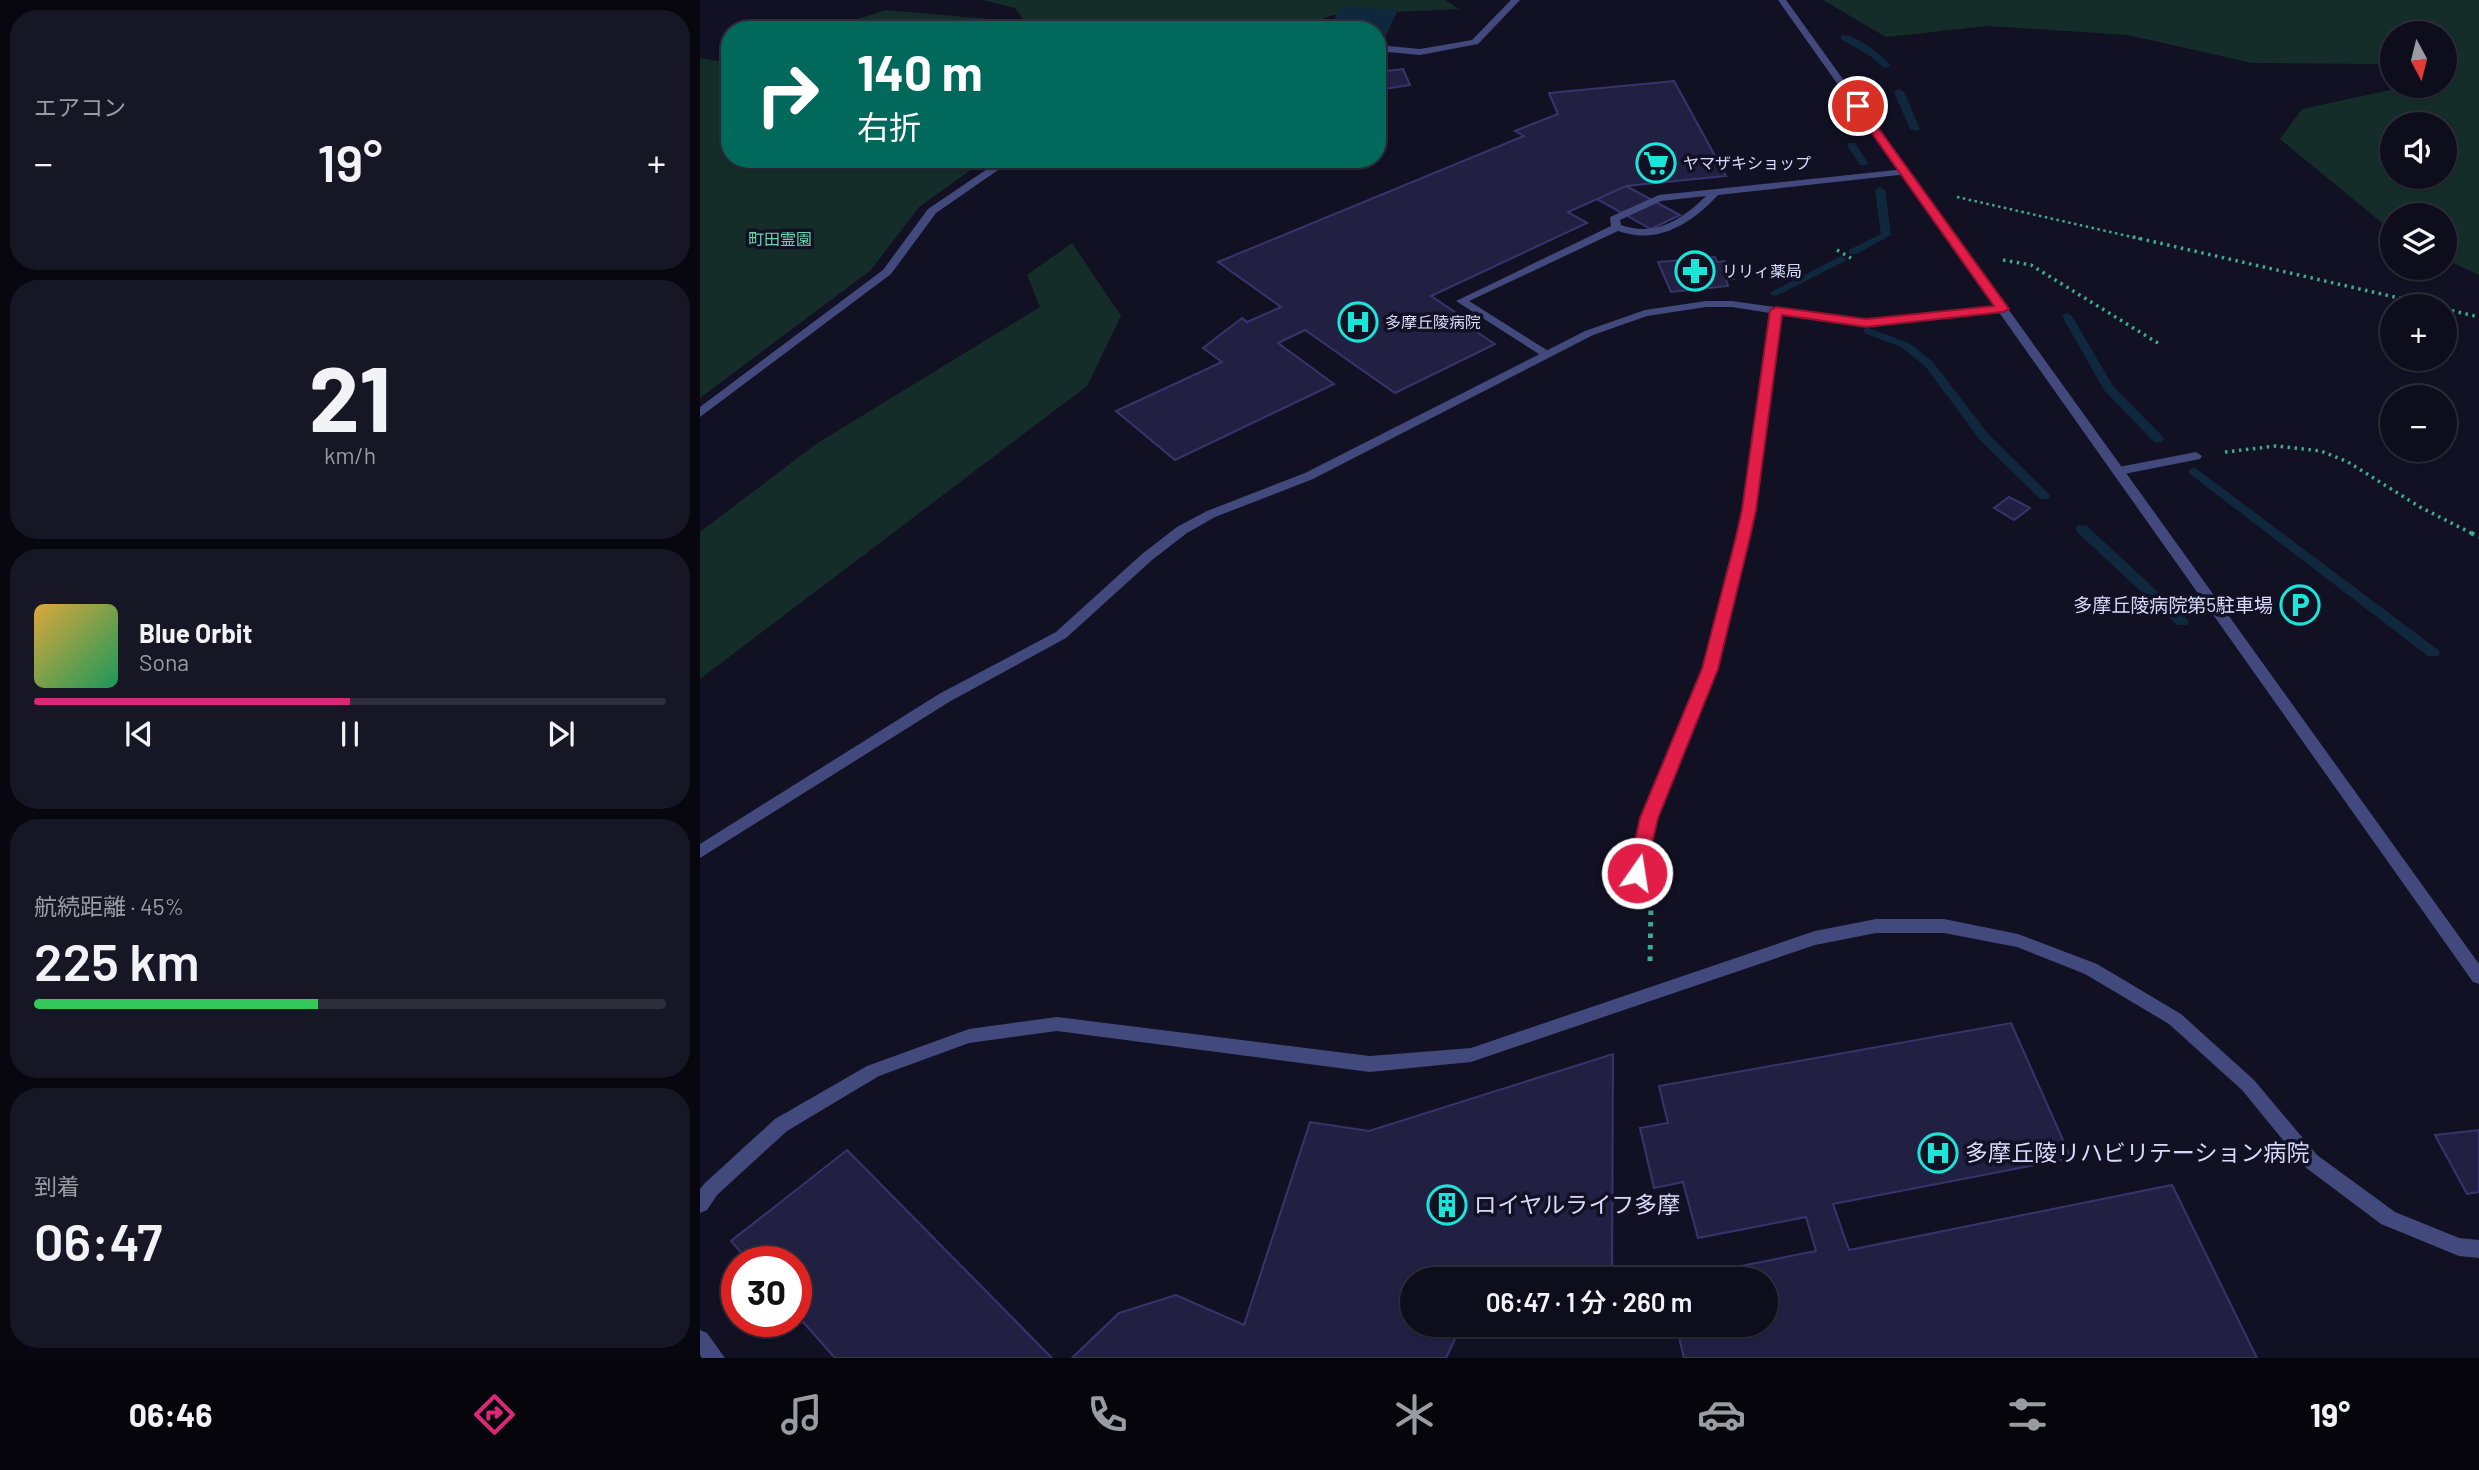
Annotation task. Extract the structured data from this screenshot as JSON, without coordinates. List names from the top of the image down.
{
  "parks": ["町田霊園"],
  "places": {
    "supermarket": ["ヤマザキショップ"],
    "pharmacy": ["リリィ薬局"],
    "hospital": ["多摩丘陵病院", "多摩丘陵リハビリテーション病院"],
    "parking": ["多摩丘陵病院第5駐車場"],
    "building": ["ロイヤルライフ多摩"]
  },
  "north": "bottom",
  "page": {
    "tile": [
      "エアコン",
      ["21", "km/h"],
      ["航続距離 · 45%", "225 km"],
      ["到着", "06:47"]
    ],
    "map_buttons": ["+", "−"],
    "turn": ["140 m", "右折"],
    "heat": ["−", "19°", "+"],
    "song": ["Blue Orbit", "Sona"],
    "limit": "30",
    "trip": "06:47 · 1 分 · 260 m",
    "tabs": ["06:46", "19°"]
  }
}
